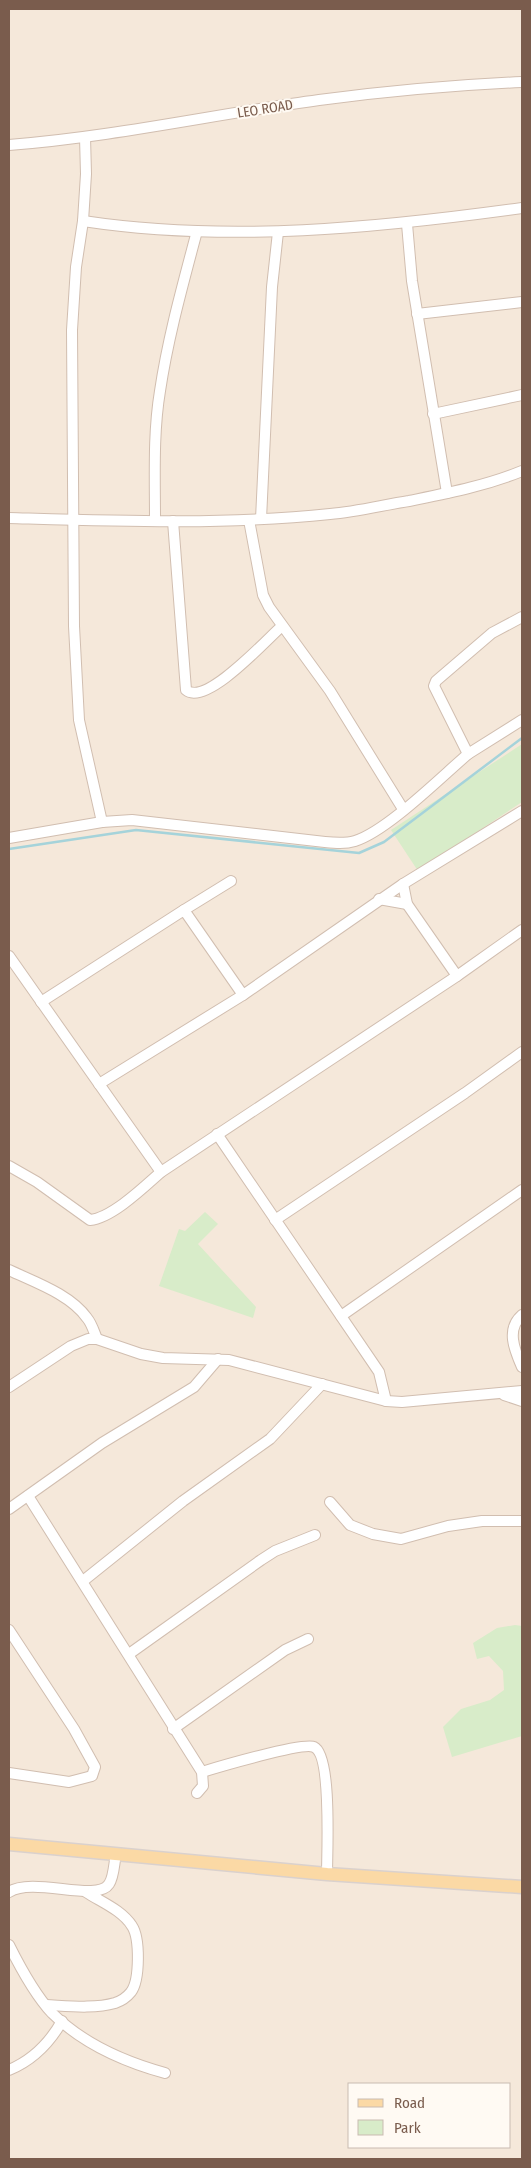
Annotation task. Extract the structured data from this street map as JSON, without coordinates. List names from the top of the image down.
{
  "streets": {
    "street": ["LEO ROAD"]
  },
  "legend": ["Road", "Park"]
}
